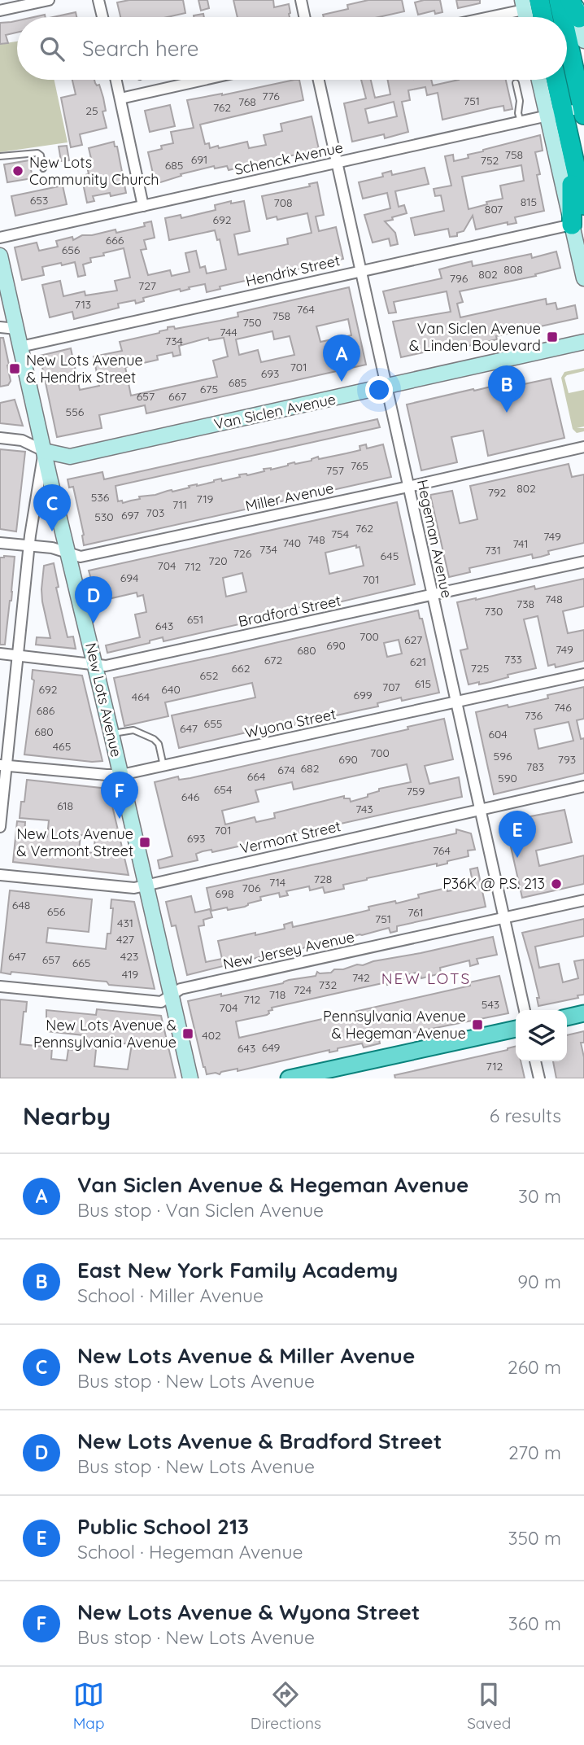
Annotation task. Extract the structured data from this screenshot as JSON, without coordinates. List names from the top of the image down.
{
  "streets": {
    "street": [
      "Schenck Avenue",
      "Hendrix Street",
      "Van Siclen Avenue",
      "Miller Avenue",
      "Hegeman Avenue",
      "Bradford Street",
      "New Lots Avenue",
      "Wyona Street",
      "Vermont Street",
      "New Jersey Avenue"
    ]
  },
  "crossings": [
    ["Schenck Avenue", "Hegeman Avenue"],
    ["Hendrix Street", "Hegeman Avenue"],
    ["Hendrix Street", "New Lots Avenue"],
    ["Van Siclen Avenue", "Hegeman Avenue"],
    ["Van Siclen Avenue", "New Lots Avenue"],
    ["Miller Avenue", "Hegeman Avenue"],
    ["Miller Avenue", "New Lots Avenue"],
    ["Hegeman Avenue", "Bradford Street"],
    ["Hegeman Avenue", "Wyona Street"],
    ["Hegeman Avenue", "Vermont Street"],
    ["Hegeman Avenue", "New Jersey Avenue"],
    ["Bradford Street", "New Lots Avenue"],
    ["New Lots Avenue", "Wyona Street"],
    ["New Lots Avenue", "Vermont Street"],
    ["New Lots Avenue", "New Jersey Avenue"]
  ],
  "districts": ["NEW LOTS"],
  "places": {
    "other": ["New Lots Community Church", "P36K @ P.S. 213"],
    "transit": [
      "Van Siclen Avenue & Linden Boulevard",
      "New Lots Avenue & Hendrix Street",
      "New Lots Avenue & Vermont Street",
      "Pennsylvania Avenue & Hegeman Avenue",
      "New Lots Avenue & Pennsylvania Avenue"
    ]
  },
  "house_numbers": [
    "776",
    "751",
    "768",
    "762",
    "25",
    "758",
    "691",
    "752",
    "685",
    "653",
    "815",
    "708",
    "807",
    "692",
    "666",
    "656",
    "808",
    "802",
    "796",
    "727",
    "713",
    "764",
    "758",
    "750",
    "744",
    "734",
    "701",
    "693",
    "685",
    "675",
    "657",
    "667",
    "556",
    "765",
    "757",
    "802",
    "792",
    "536",
    "719",
    "711",
    "703",
    "697",
    "530",
    "762",
    "754",
    "749",
    "748",
    "740",
    "741",
    "734",
    "731",
    "726",
    "645",
    "720",
    "704",
    "712",
    "694",
    "701",
    "748",
    "738",
    "730",
    "651",
    "643",
    "700",
    "627",
    "690",
    "749",
    "680",
    "733",
    "672",
    "621",
    "662",
    "725",
    "652",
    "615",
    "707",
    "692",
    "640",
    "699",
    "464",
    "746",
    "686",
    "736",
    "655",
    "647",
    "680",
    "604",
    "465",
    "700",
    "596",
    "690",
    "793",
    "783",
    "682",
    "674",
    "664",
    "590",
    "654",
    "759",
    "646",
    "618",
    "743",
    "701",
    "693",
    "764",
    "728",
    "714",
    "706",
    "698",
    "648",
    "656",
    "761",
    "751",
    "431",
    "427",
    "647",
    "423",
    "657",
    "665",
    "419",
    "742",
    "732",
    "724",
    "718",
    "712",
    "543",
    "704",
    "402",
    "649",
    "643",
    "712"
  ],
  "page": {
    "search": "Search here",
    "pins": [
      "A",
      "B",
      "C",
      "D",
      "F",
      "E"
    ],
    "heading": ["Nearby", "6 results"],
    "list": [
      {
        "mark": "A",
        "name": "Van Siclen Avenue & Hegeman Avenue",
        "note": "Bus stop · Van Siclen Avenue",
        "value": "30 m"
      },
      {
        "mark": "B",
        "name": "East New York Family Academy",
        "note": "School · Miller Avenue",
        "value": "90 m"
      },
      {
        "mark": "C",
        "name": "New Lots Avenue & Miller Avenue",
        "note": "Bus stop · New Lots Avenue",
        "value": "260 m"
      },
      {
        "mark": "D",
        "name": "New Lots Avenue & Bradford Street",
        "note": "Bus stop · New Lots Avenue",
        "value": "270 m"
      },
      {
        "mark": "E",
        "name": "Public School 213",
        "note": "School · Hegeman Avenue",
        "value": "350 m"
      },
      {
        "mark": "F",
        "name": "New Lots Avenue & Wyona Street",
        "note": "Bus stop · New Lots Avenue",
        "value": "360 m"
      }
    ],
    "nav": ["Map", "Directions", "Saved"]
  }
}
